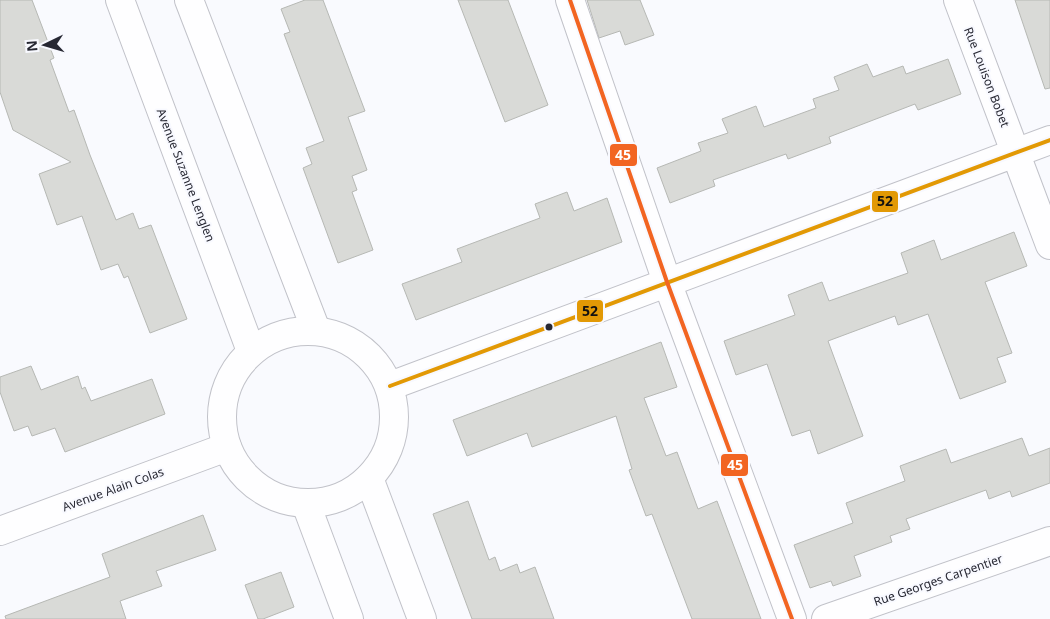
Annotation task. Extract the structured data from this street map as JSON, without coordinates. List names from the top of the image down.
{
  "streets": {
    "street": [
      "Rue Louison Bobet",
      "Avenue Suzanne Lenglen",
      "Avenue Alain Colas",
      "Rue Georges Carpentier"
    ]
  },
  "crossings": [
    ["Avenue Suzanne Lenglen", "Avenue Alain Colas"]
  ],
  "lines": ["transit line 45", "transit line 52"],
  "north": "left"
}
